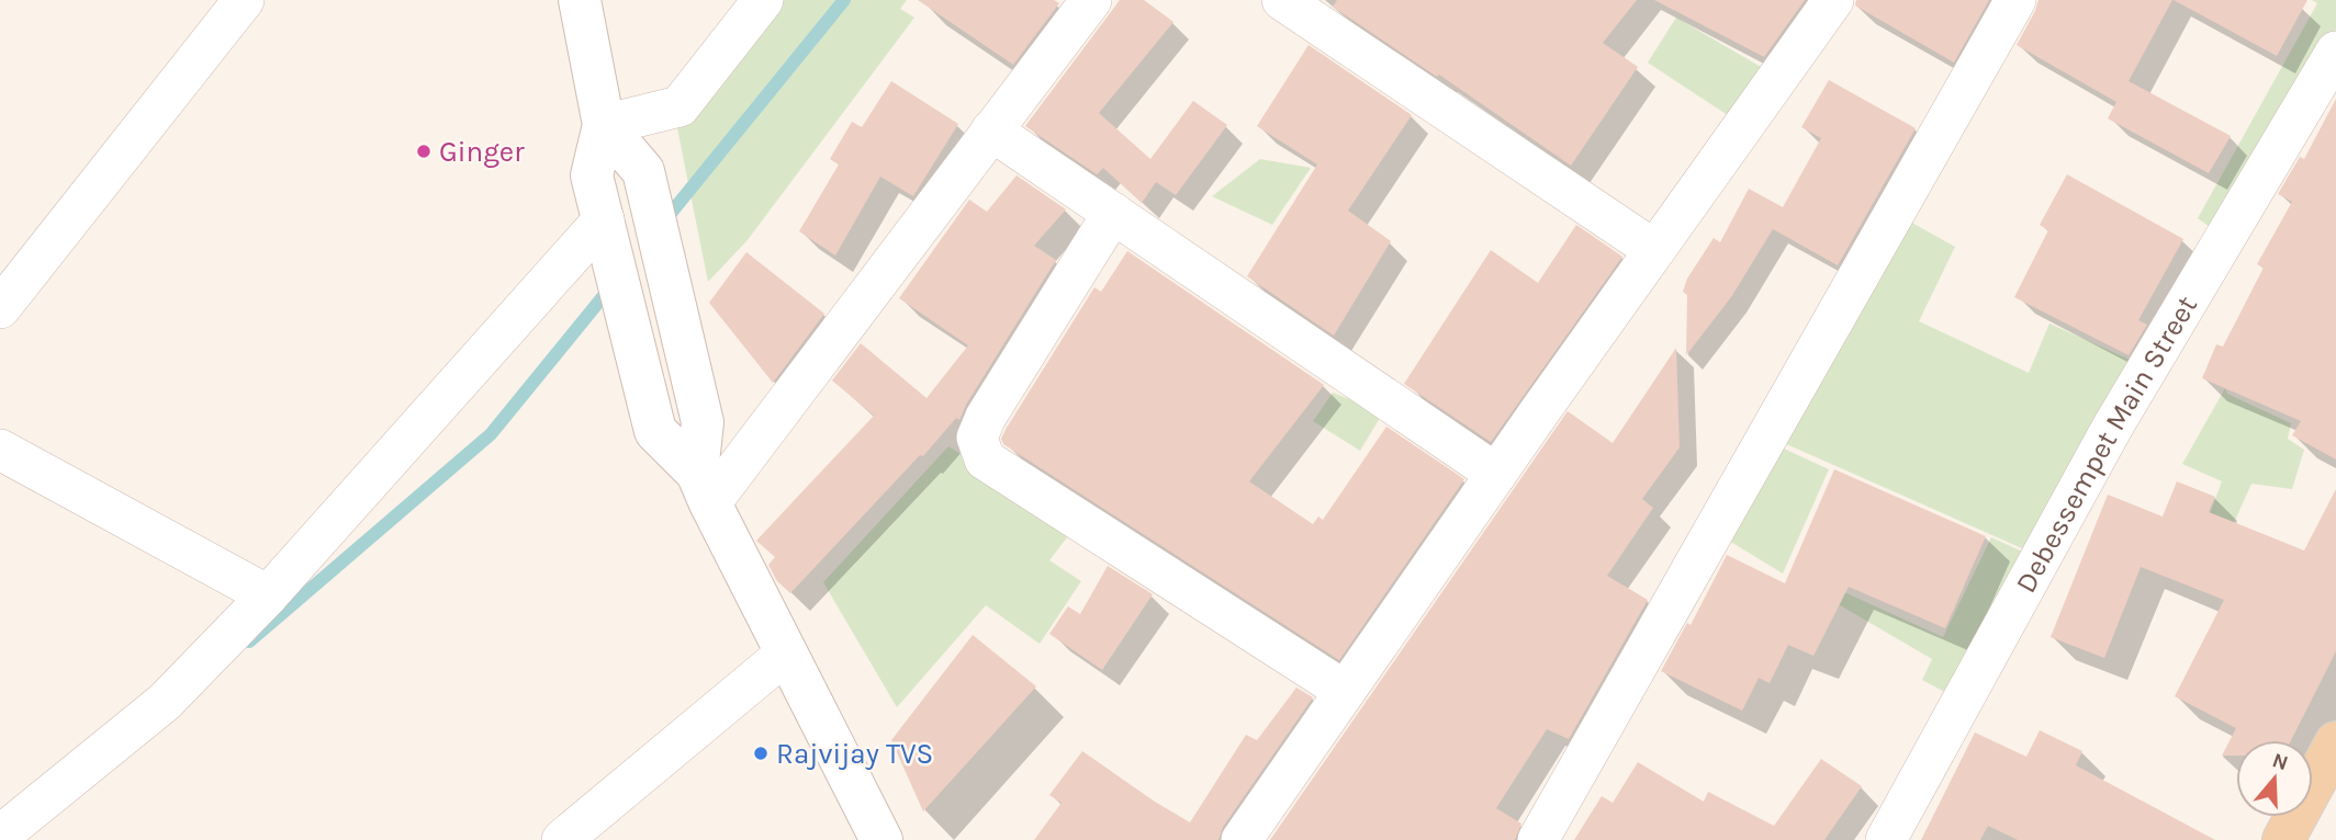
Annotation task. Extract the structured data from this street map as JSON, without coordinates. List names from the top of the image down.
{
  "streets": {
    "street": ["Debessempet Main Street"]
  },
  "places": ["Ginger", "Rajvijay TVS"],
  "north": "top"
}
